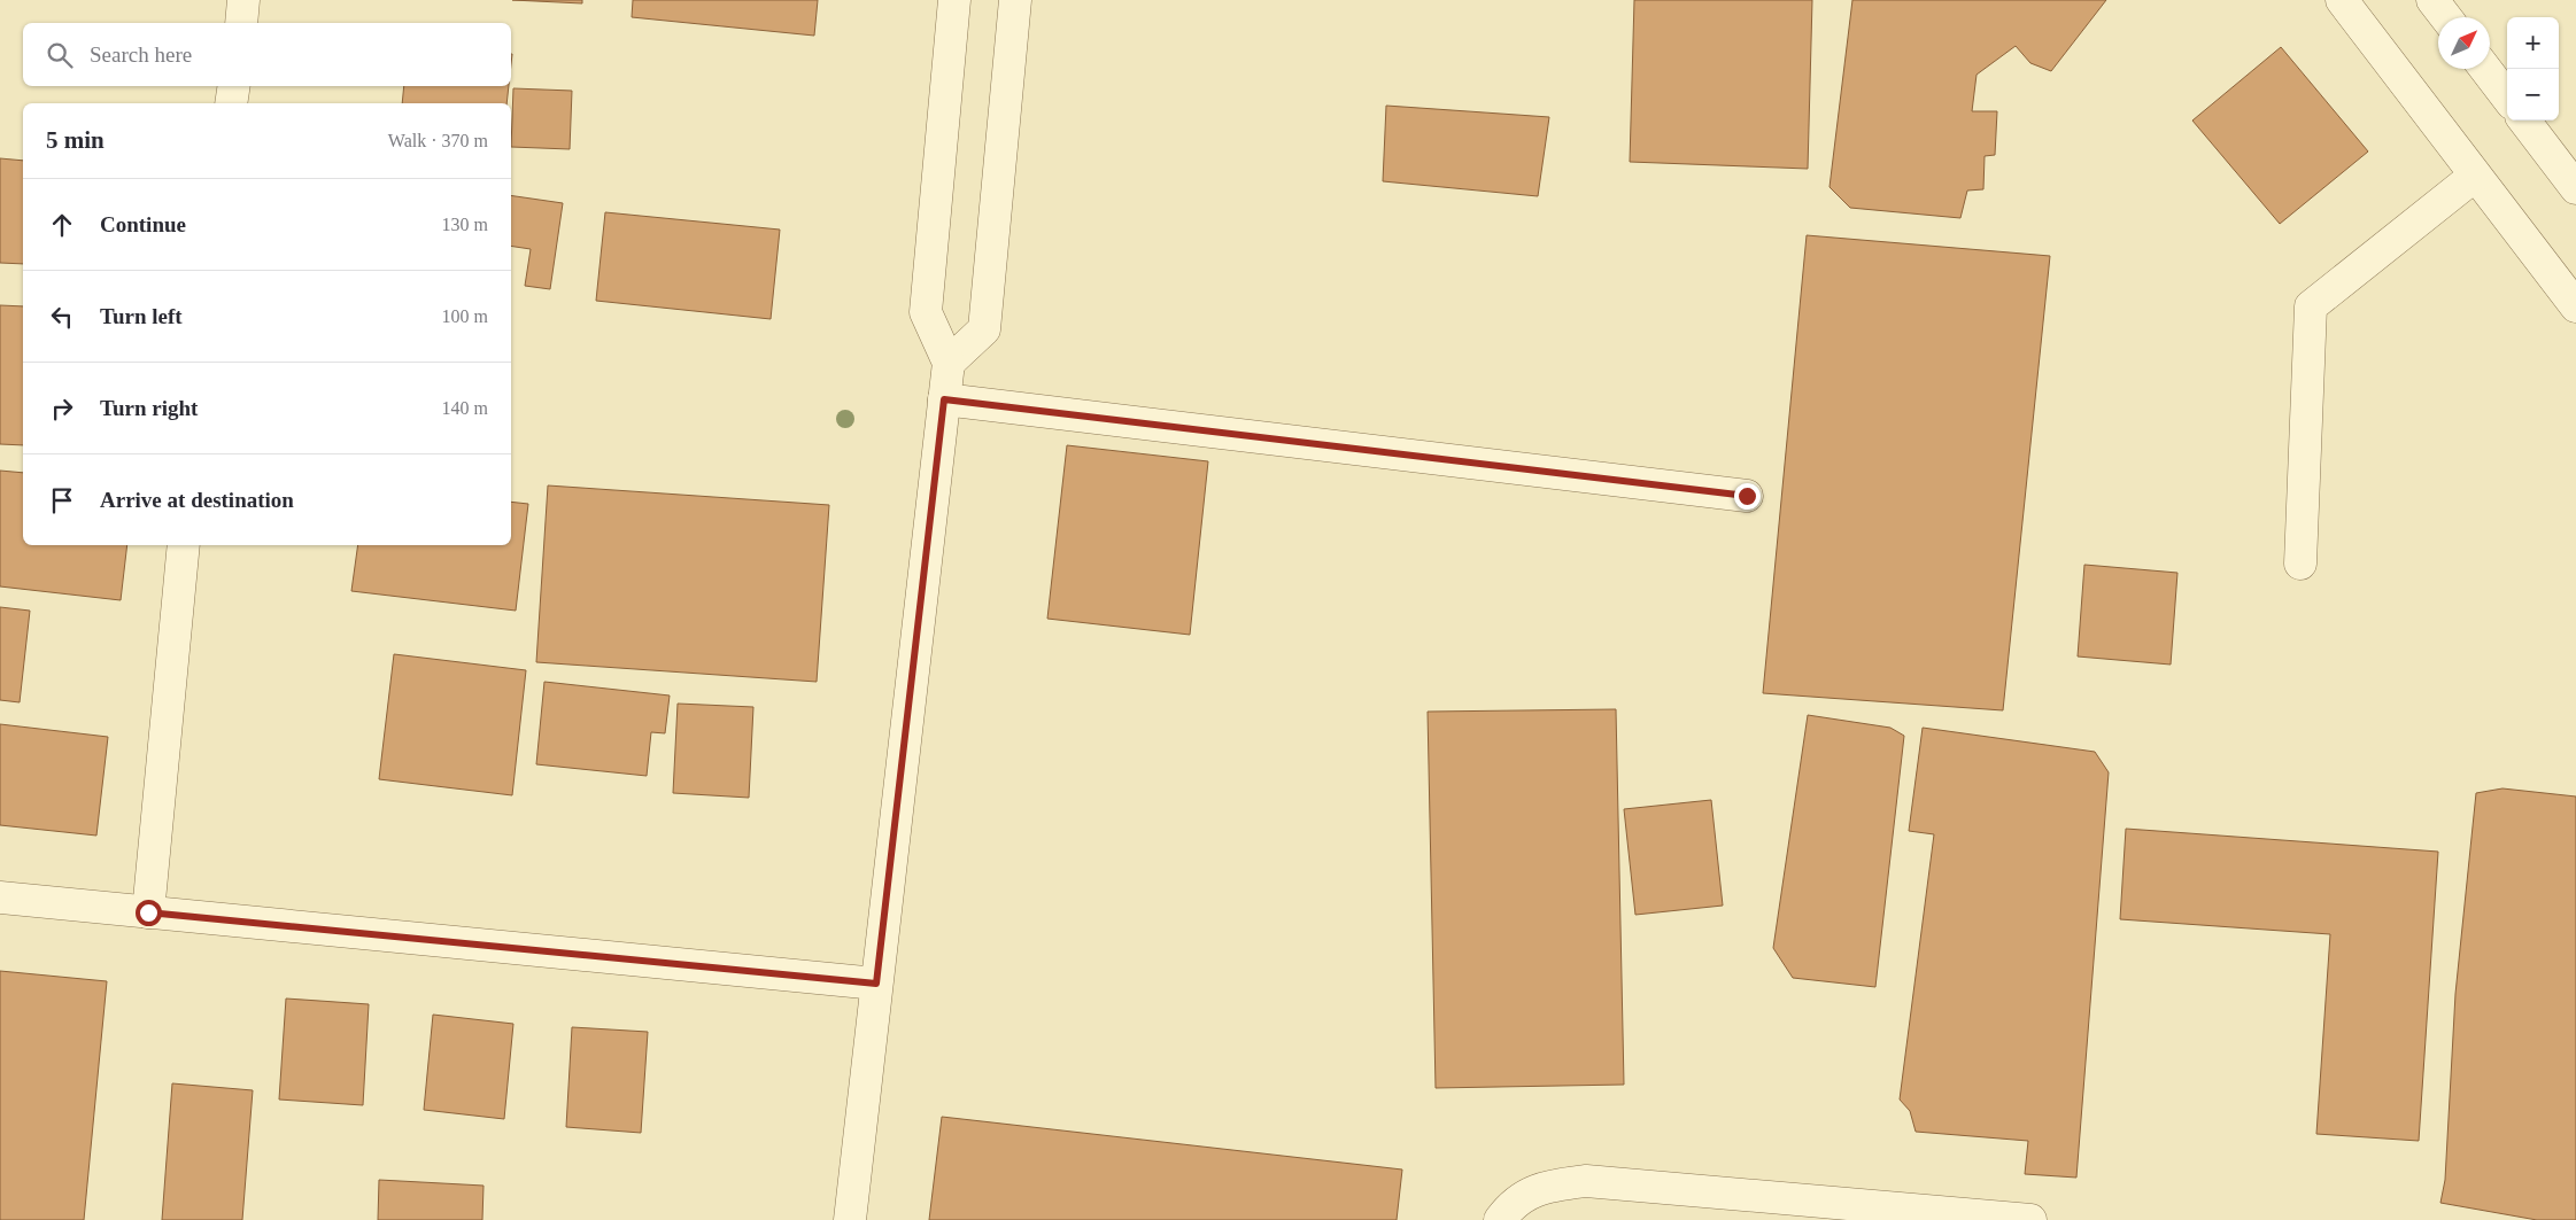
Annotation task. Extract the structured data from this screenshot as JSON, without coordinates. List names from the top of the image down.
{
  "north": "top right",
  "page": {
    "map_buttons": ["+", "−"],
    "search": "Search here",
    "heading": ["5 min", "Walk · 370 m"],
    "list": [
      ["Continue", "130 m"],
      ["Turn left", "100 m"],
      ["Turn right", "140 m"],
      "Arrive at destination"
    ]
  }
}
